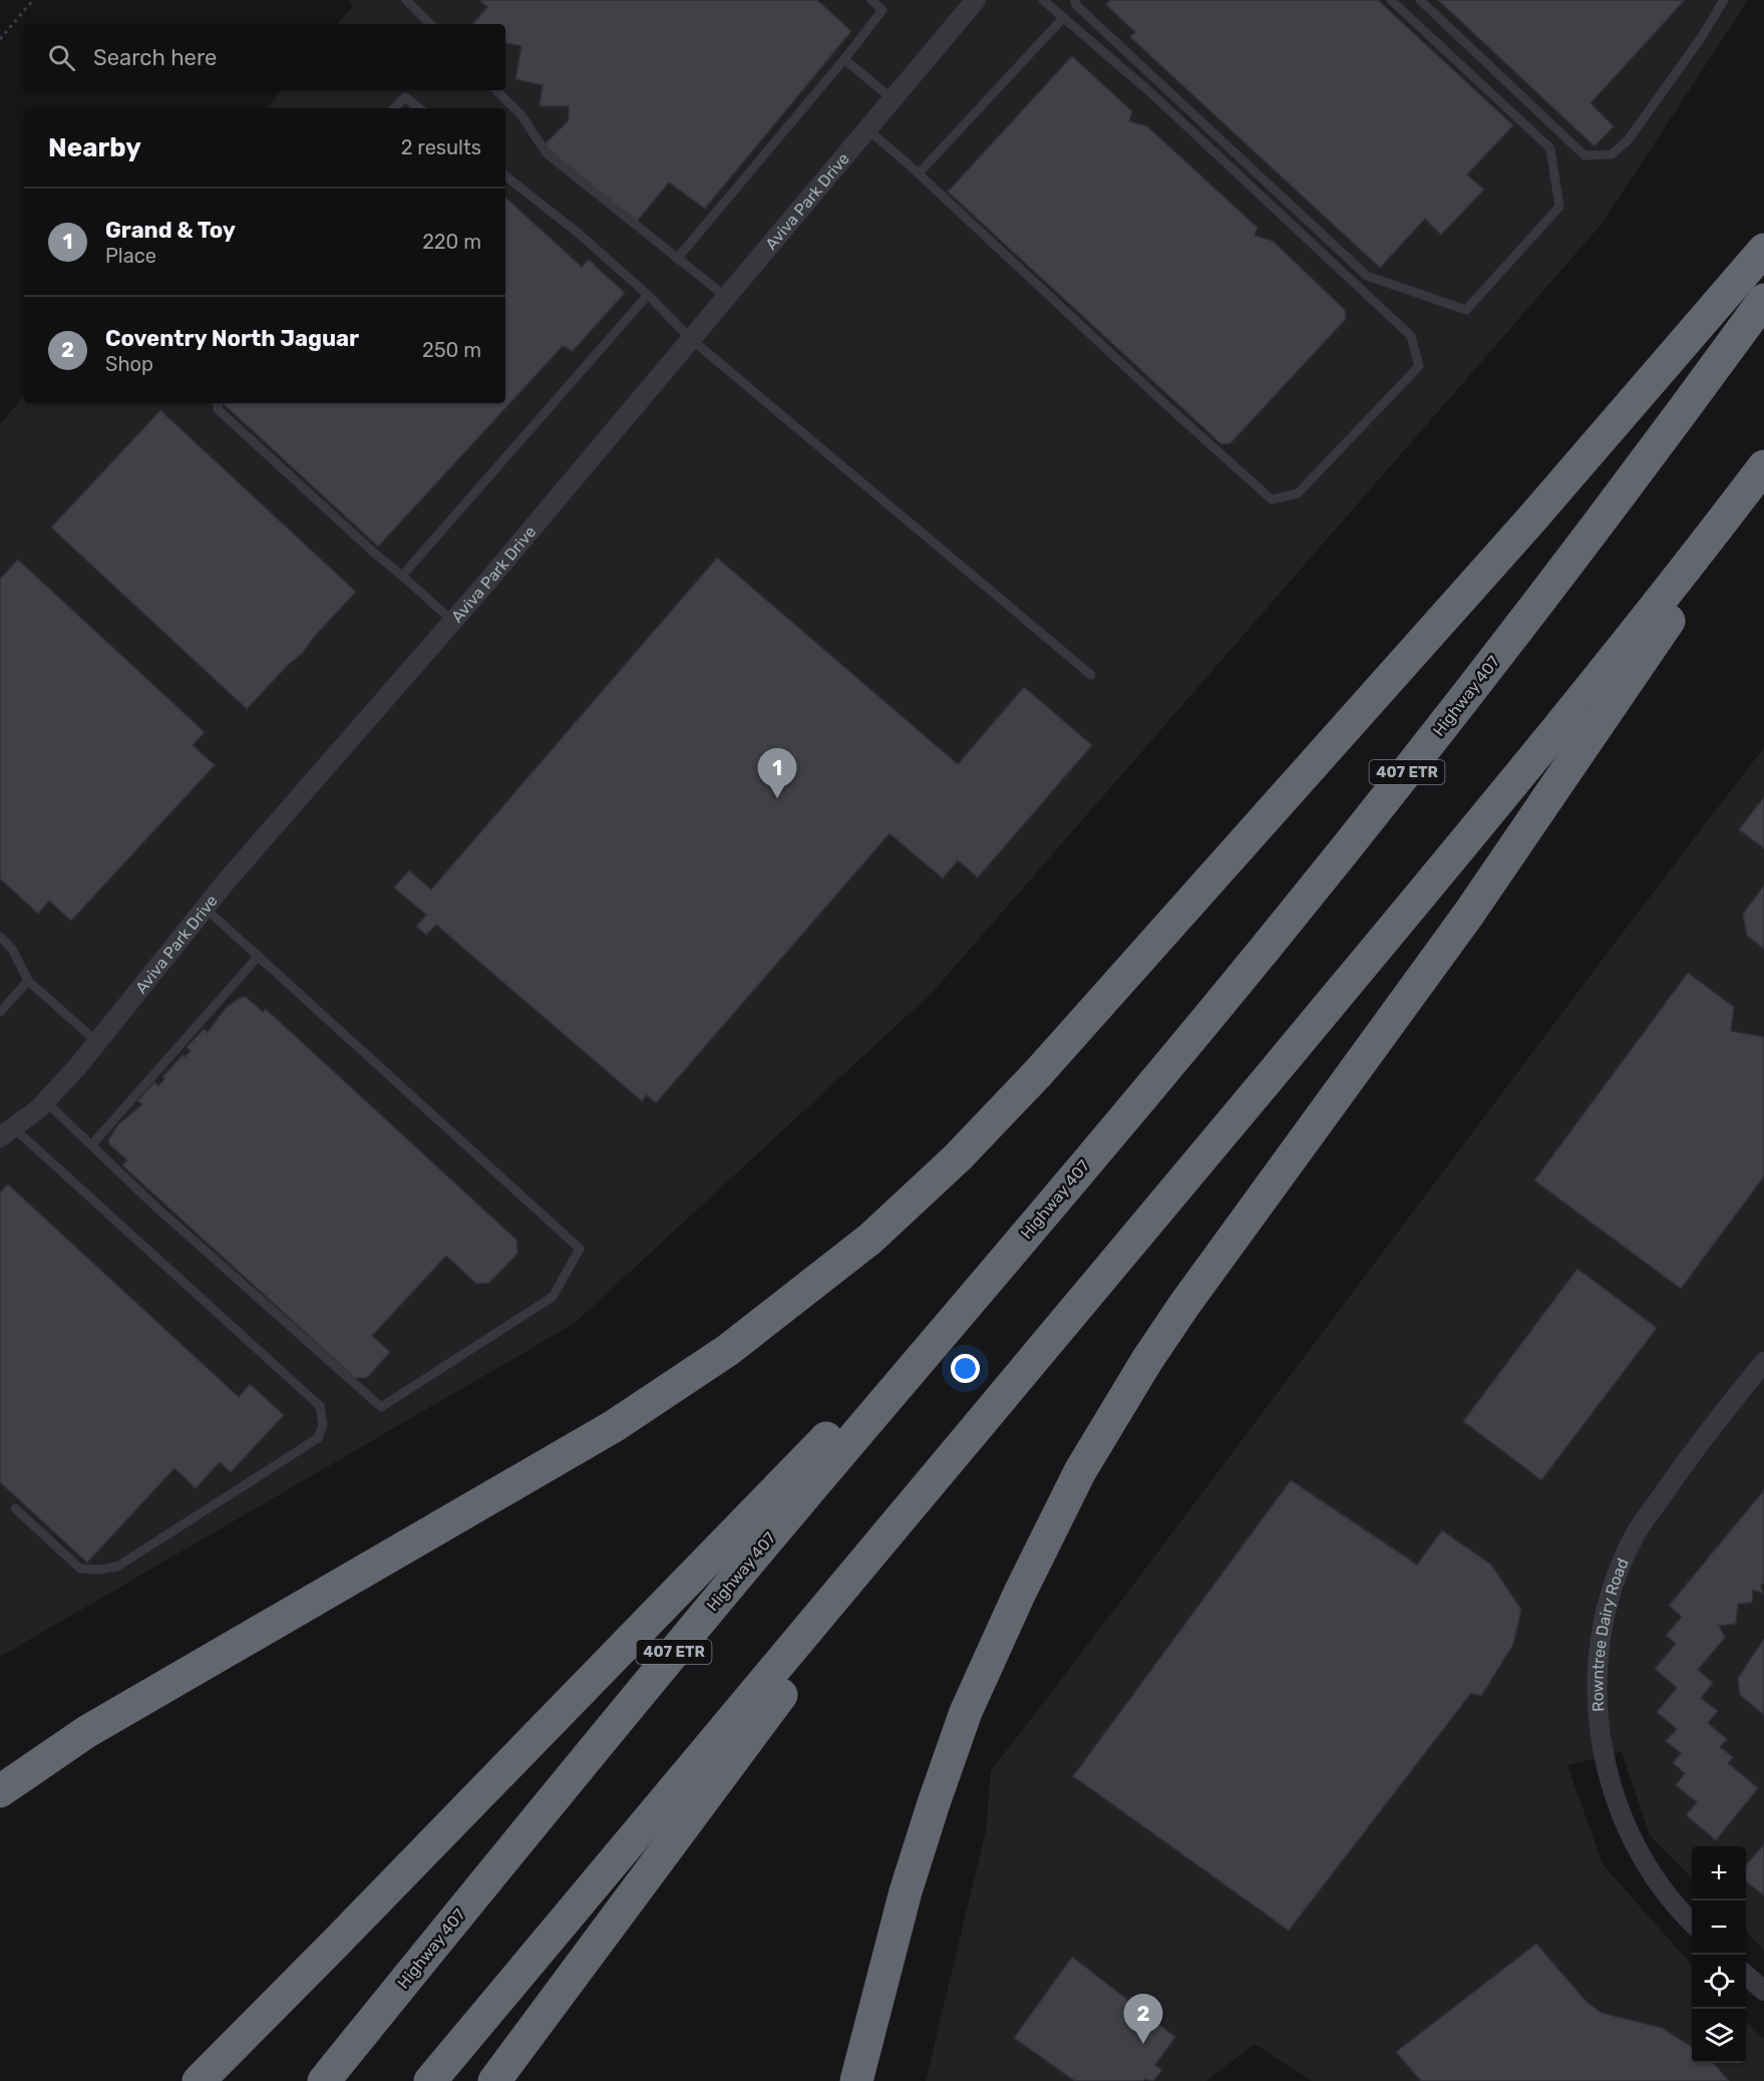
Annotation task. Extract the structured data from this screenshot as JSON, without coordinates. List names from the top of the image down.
{
  "streets": {
    "highway": ["Highway 407", "407 ETR"],
    "street": ["Aviva Park Drive", "Rowntree Dairy Road"]
  },
  "page": {
    "search": "Search here",
    "heading": ["Nearby", "2 results"],
    "list": [
      {
        "mark": "1",
        "name": "Grand & Toy",
        "note": "Place",
        "value": "220 m"
      },
      {
        "mark": "2",
        "name": "Coventry North Jaguar",
        "note": "Shop",
        "value": "250 m"
      }
    ],
    "pins": ["1", "2"],
    "map_buttons": ["+", "−"]
  }
}
